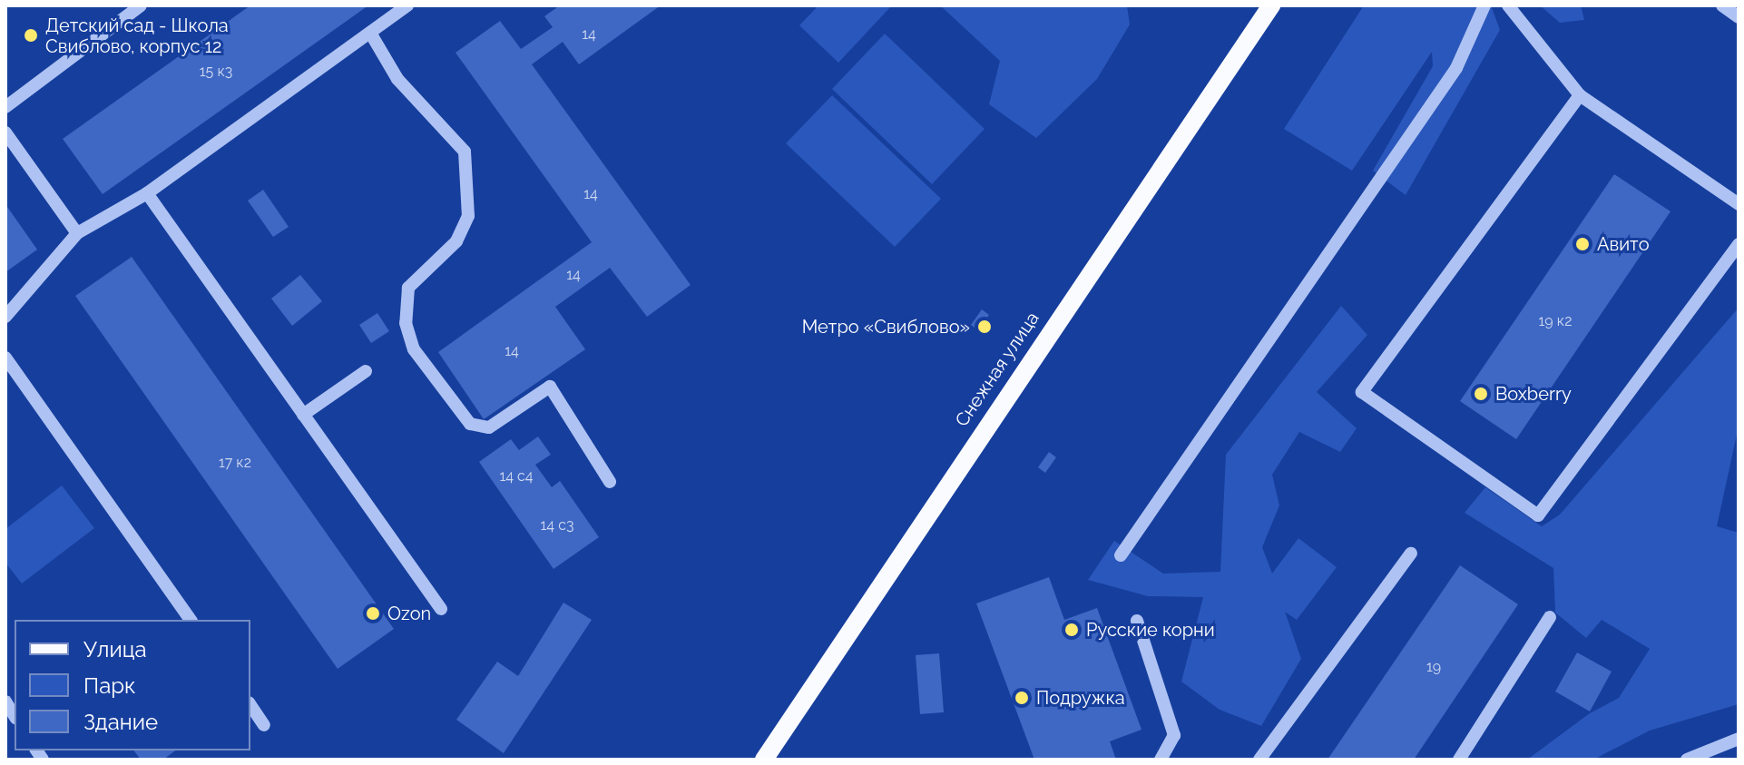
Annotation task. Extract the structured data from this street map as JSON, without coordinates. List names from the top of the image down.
{
  "streets": {
    "main road": ["Снежная улица"]
  },
  "places": [
    "Детский сад - Школа Свиблово, корпус 12",
    "Авито",
    "Метро «Свиблово»",
    "Boxberry",
    "Ozon",
    "Русские корни",
    "Подружка"
  ],
  "house_numbers": [
    "14",
    "15 к3",
    "14",
    "14",
    "19 к2",
    "14",
    "17 к2",
    "14 с4",
    "14 с3",
    "19"
  ],
  "legend": ["Улица", "Парк", "Здание"]
}
